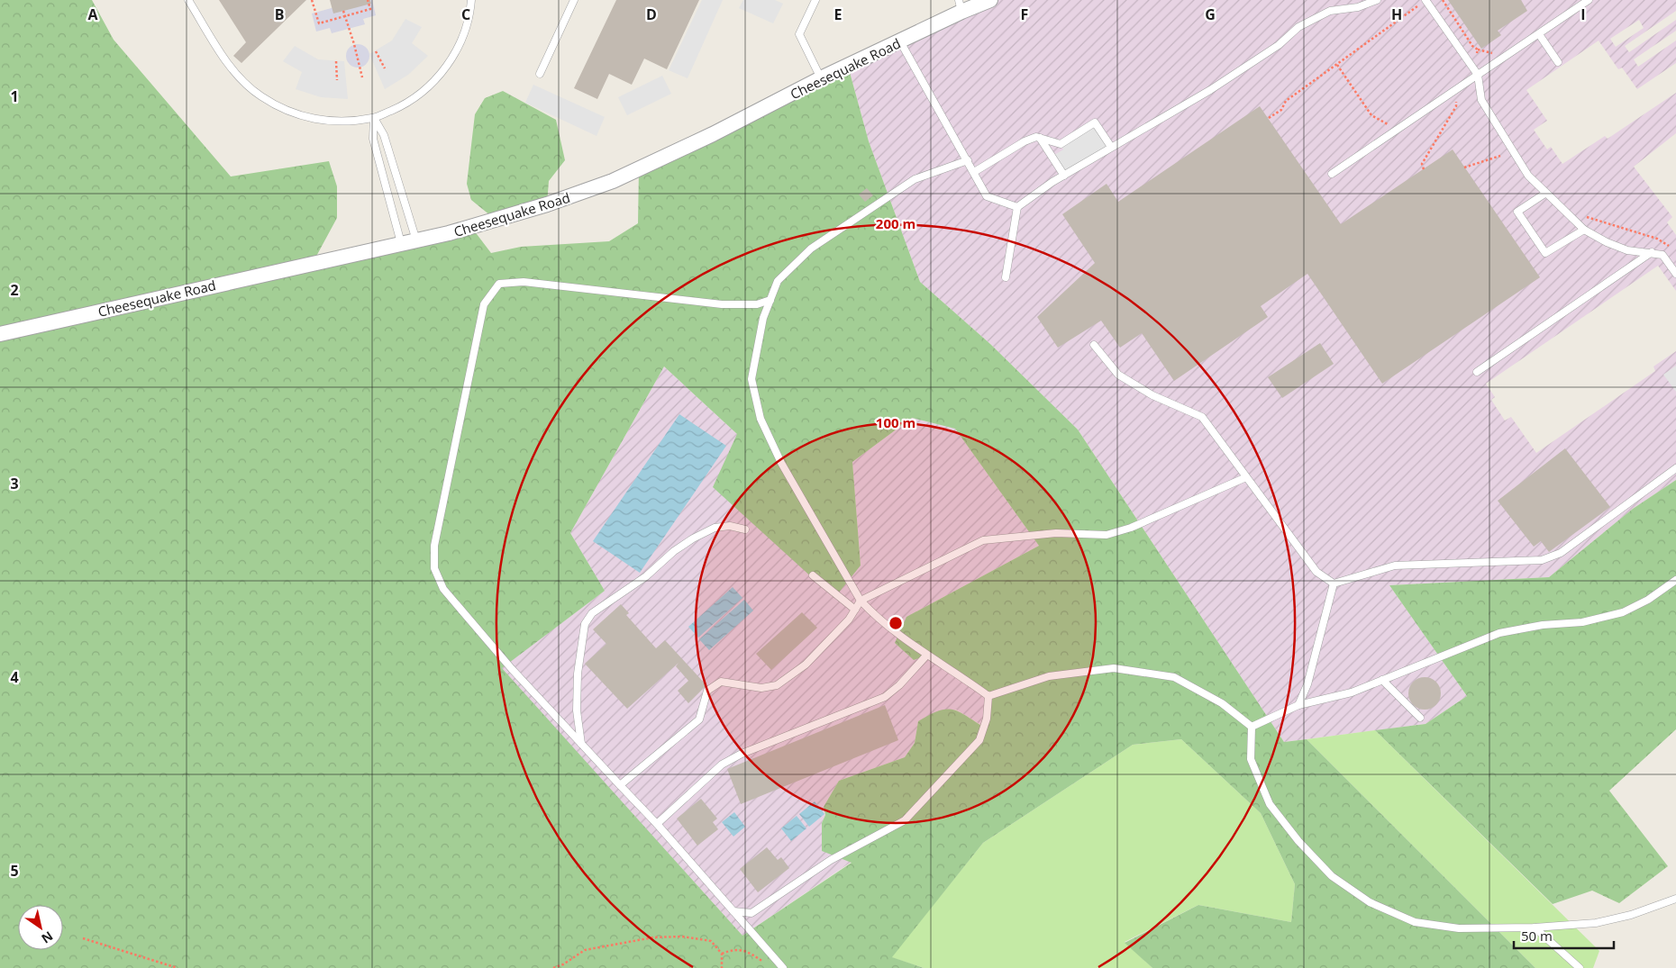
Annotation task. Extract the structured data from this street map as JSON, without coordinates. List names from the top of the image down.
{
  "streets": {
    "street": ["Cheesequake Road"]
  },
  "scale_bar": "50 m",
  "north": "bottom right",
  "grid": {
    "columns": [
      "A",
      "B",
      "C",
      "D",
      "E",
      "F",
      "G",
      "H",
      "I"
    ],
    "rows": [
      "1",
      "2",
      "3",
      "4",
      "5"
    ]
  },
  "rings": ["200 m", "100 m"]
}
